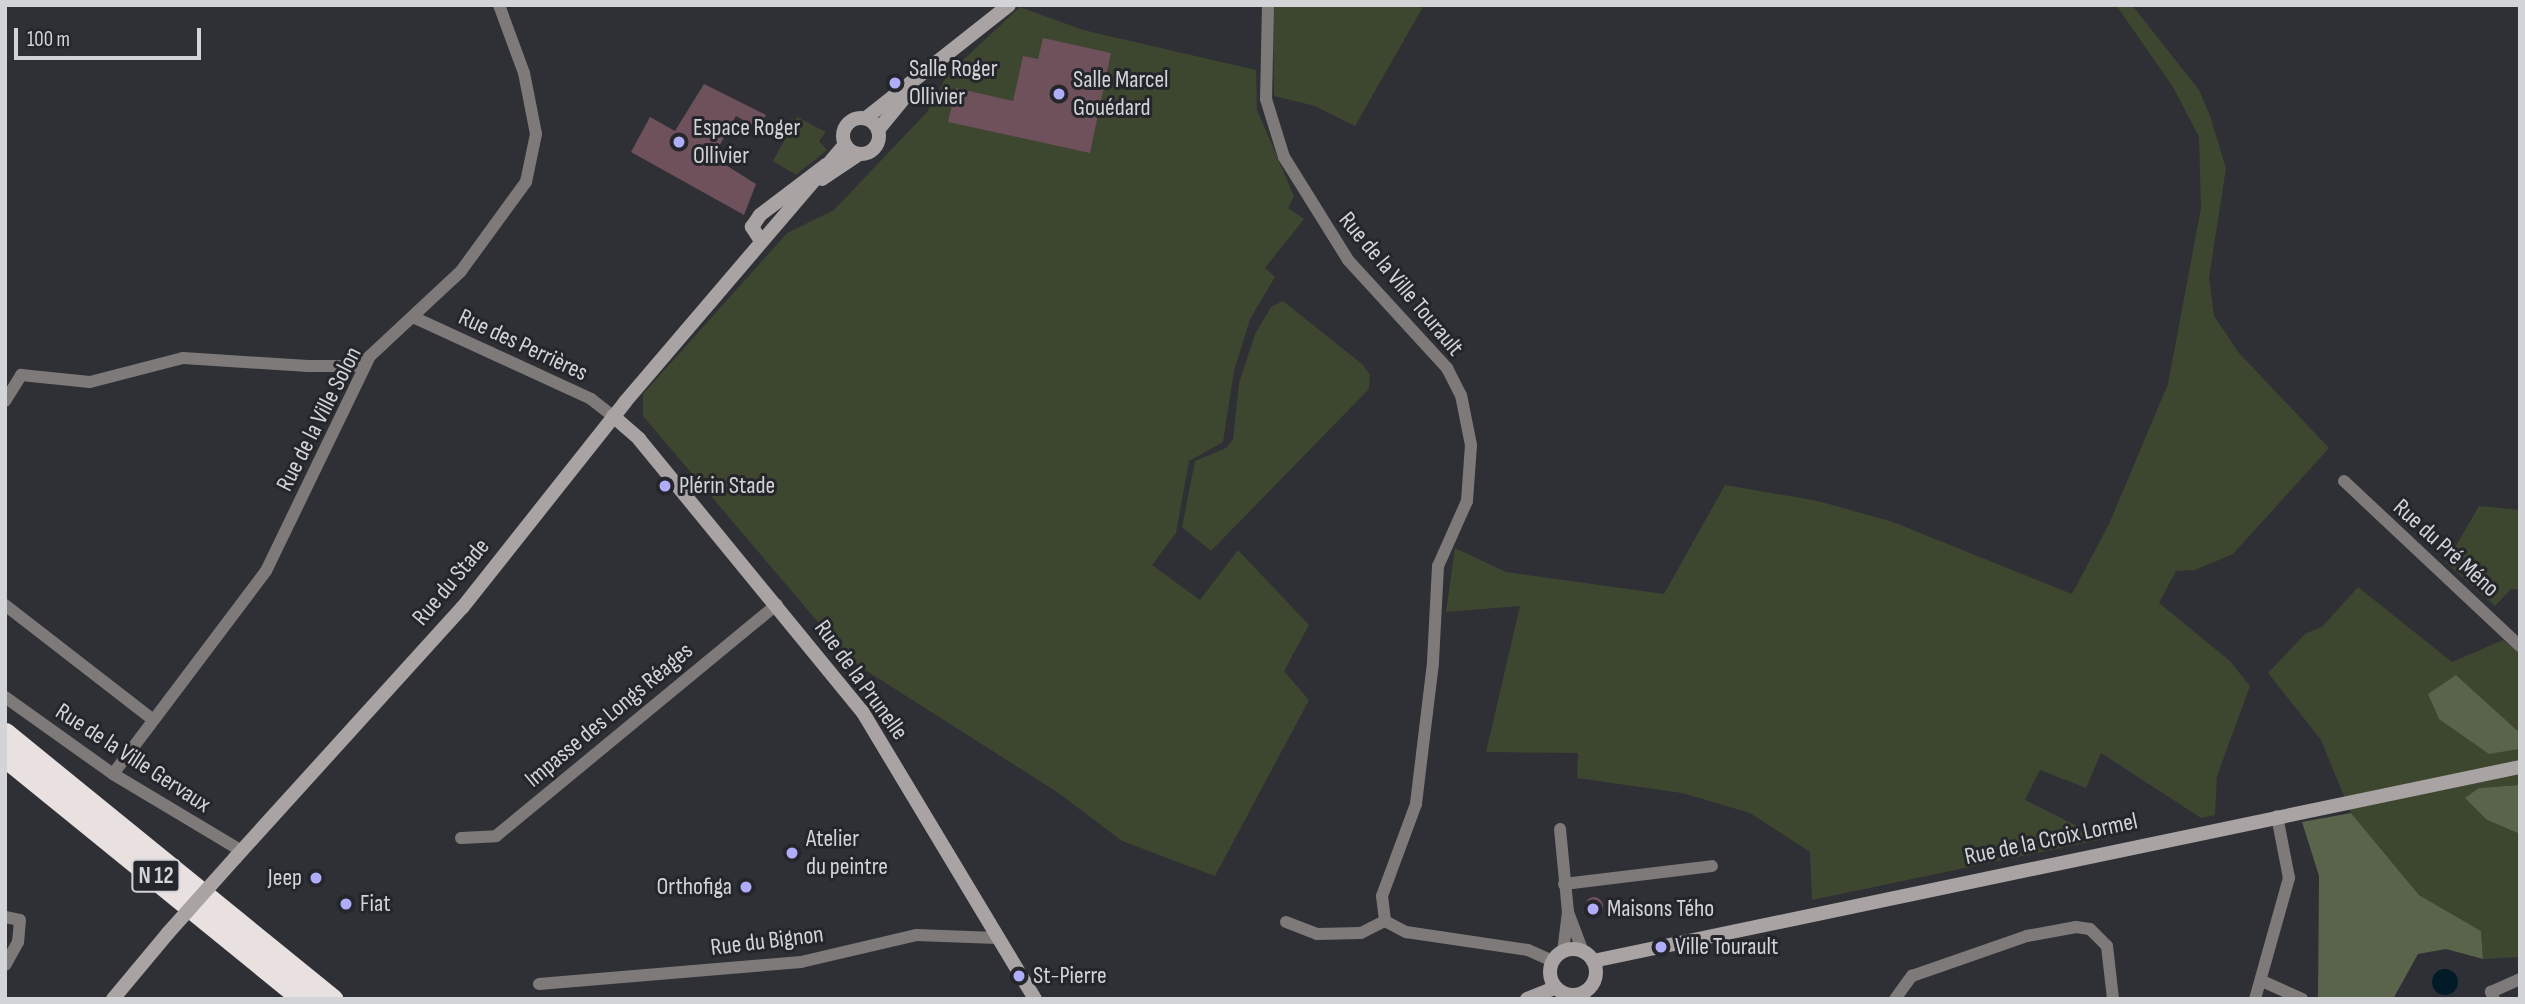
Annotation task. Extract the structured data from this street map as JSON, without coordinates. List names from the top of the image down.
{
  "streets": {
    "highway": ["N 12"],
    "street": [
      "Rue de la Ville Tourault",
      "Rue des Perrières",
      "Rue de la Ville Solon",
      "Rue du Pré Méno",
      "Rue du Stade",
      "Rue de la Prunelle",
      "Impasse des Longs Réages",
      "Rue de la Ville Gervaux",
      "Rue de la Croix Lormel",
      "Rue du Bignon"
    ]
  },
  "crossings": [
    ["Rue des Perrières", "Rue de la Ville Solon"],
    ["Rue des Perrières", "Rue du Stade"],
    ["Rue des Perrières", "Rue de la Prunelle"],
    ["Rue de la Ville Solon", "Rue de la Ville Gervaux"],
    ["Rue du Stade", "Rue de la Prunelle"],
    ["Rue du Stade", "Rue de la Ville Gervaux"],
    ["Rue de la Prunelle", "Impasse des Longs Réages"],
    ["Rue de la Prunelle", "Rue du Bignon"]
  ],
  "places": [
    "Salle Roger Ollivier",
    "Salle Marcel Gouédard",
    "Espace Roger Ollivier",
    "Plérin Stade",
    "Atelier du peintre",
    "Jeep",
    "Orthofiga",
    "Fiat",
    "Maisons Tého",
    "Ville Tourault",
    "St-Pierre"
  ],
  "scale_bar": "100 m"
}
